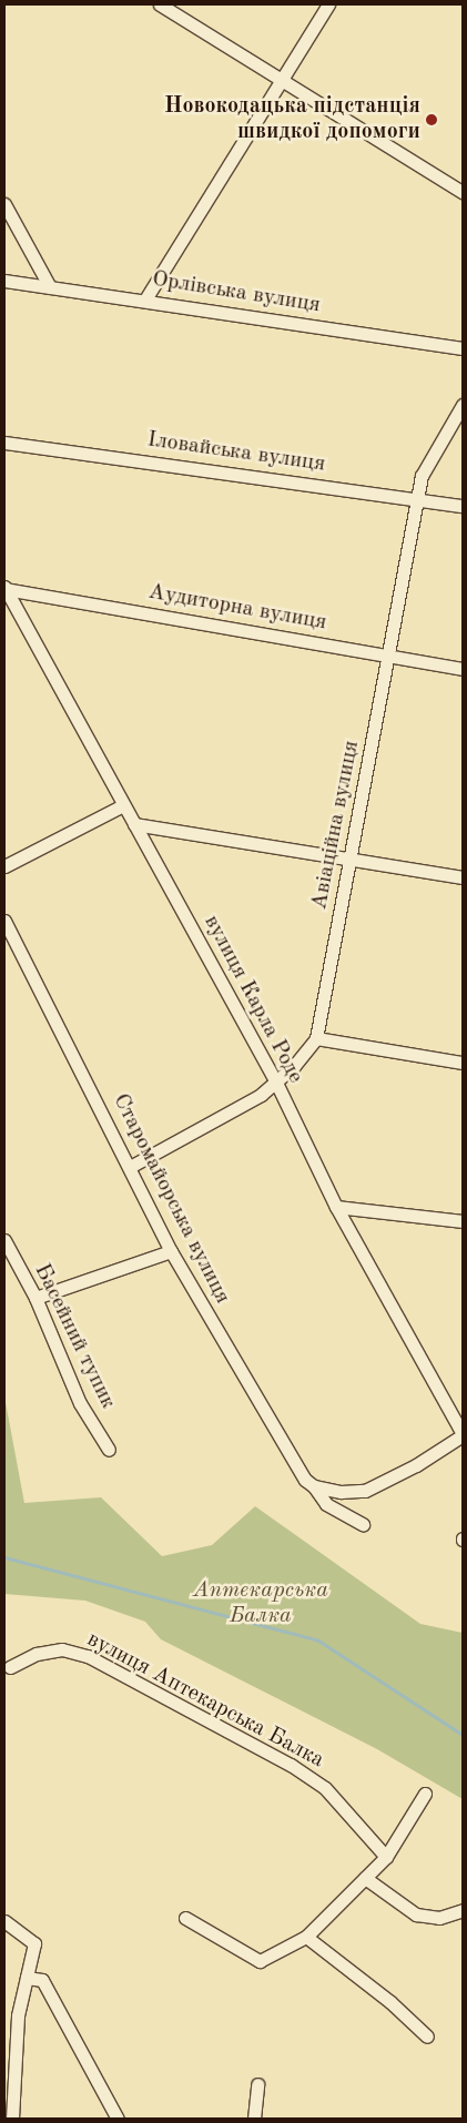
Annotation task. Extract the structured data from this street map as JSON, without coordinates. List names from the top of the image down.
{
  "streets": {
    "street": [
      "Орлівська вулиця",
      "Іловайська вулиця",
      "Аудиторна вулиця",
      "Авіаційна вулиця",
      "вулиця Карла Роде",
      "Старомайорська вулиця",
      "Басейний тупик",
      "вулиця Аптекарська Балка"
    ]
  },
  "crossings": [
    ["Іловайська вулиця", "Авіаційна вулиця"],
    ["Аудиторна вулиця", "Авіаційна вулиця"],
    ["Аудиторна вулиця", "вулиця Карла Роде"]
  ],
  "parks": ["Аптекарська Балка"],
  "places": ["Новокодацька підстанція швидкої допомоги"]
}
